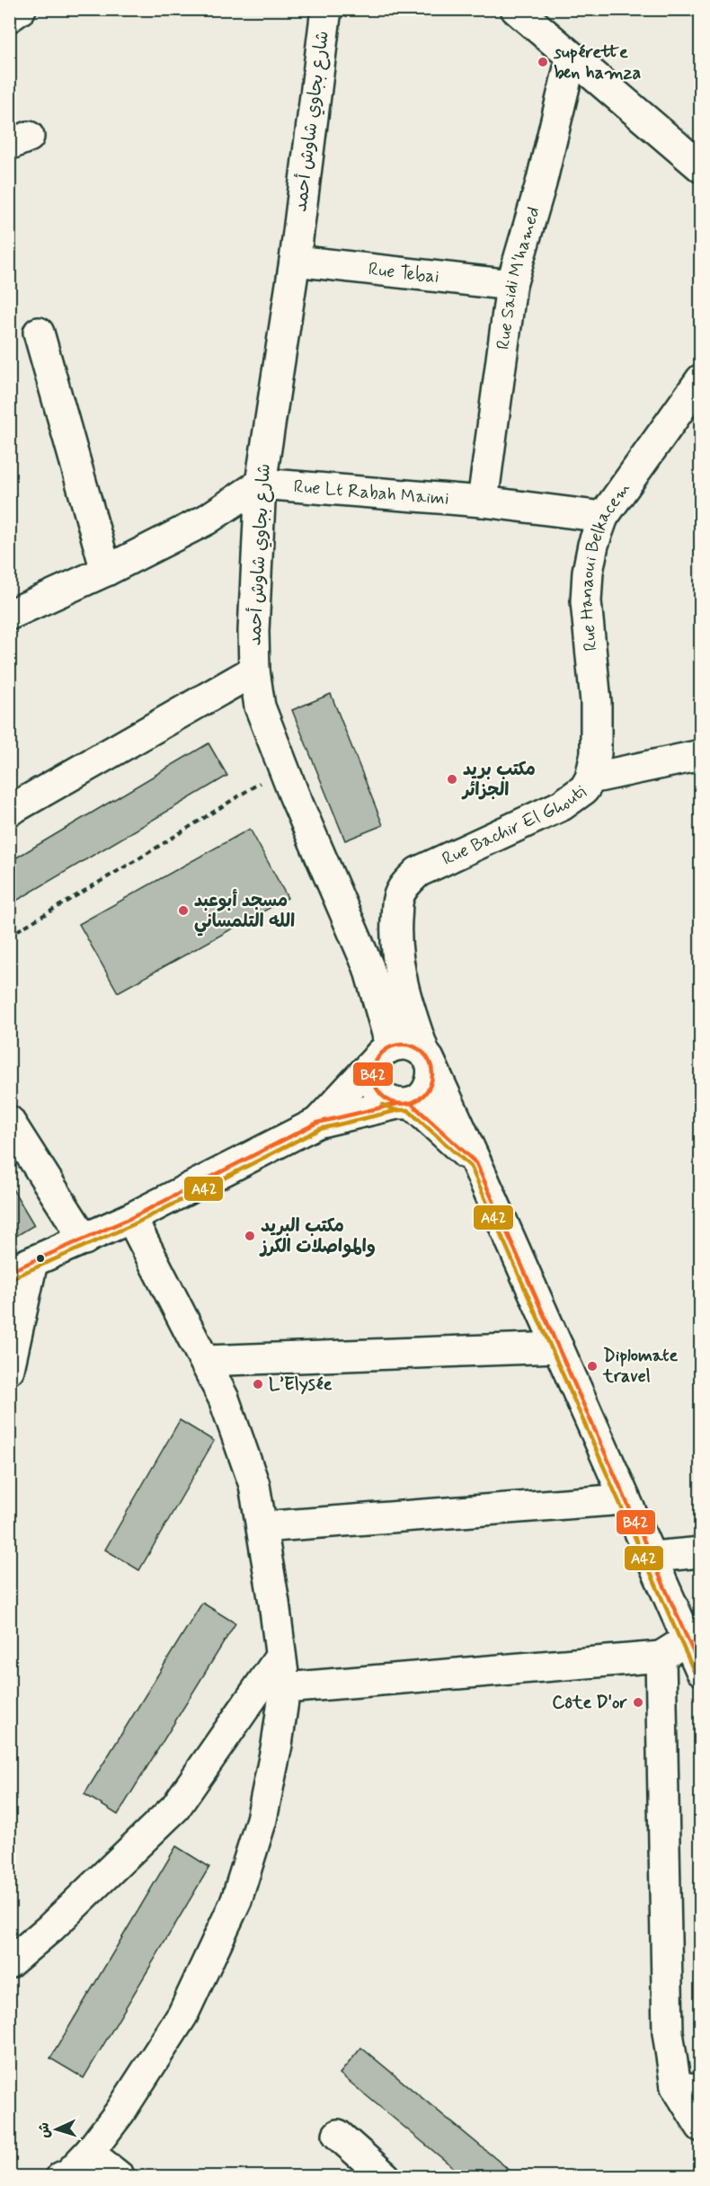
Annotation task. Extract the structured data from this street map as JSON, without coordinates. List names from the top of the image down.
{
  "streets": {
    "street": [
      "شارع بجاوي شاوش أحمد",
      "Rue Tebai",
      "Rue Saidi M'hamed",
      "Rue Lt Rabah Maimi",
      "Rue Hanaoui Belkacem",
      "Rue Bachir El Ghouti"
    ]
  },
  "crossings": [
    ["شارع بجاوي شاوش أحمد", "Rue Tebai"],
    ["شارع بجاوي شاوش أحمد", "Rue Lt Rabah Maimi"],
    ["شارع بجاوي شاوش أحمد", "Rue Bachir El Ghouti"],
    ["Rue Tebai", "Rue Saidi M'hamed"],
    ["Rue Saidi M'hamed", "Rue Lt Rabah Maimi"],
    ["Rue Lt Rabah Maimi", "Rue Hanaoui Belkacem"],
    ["Rue Hanaoui Belkacem", "Rue Bachir El Ghouti"]
  ],
  "places": [
    "supérette ben hamza",
    "مكتب بريد الجزائر",
    "مسجد أبوعبد الله التلمساني",
    "مكتب البريد والمواصلات الكرز",
    "Diplomate travel",
    "L’Elysée",
    "Côte D'or"
  ],
  "lines": ["transit line B42", "transit line A42"],
  "north": "left"
}
